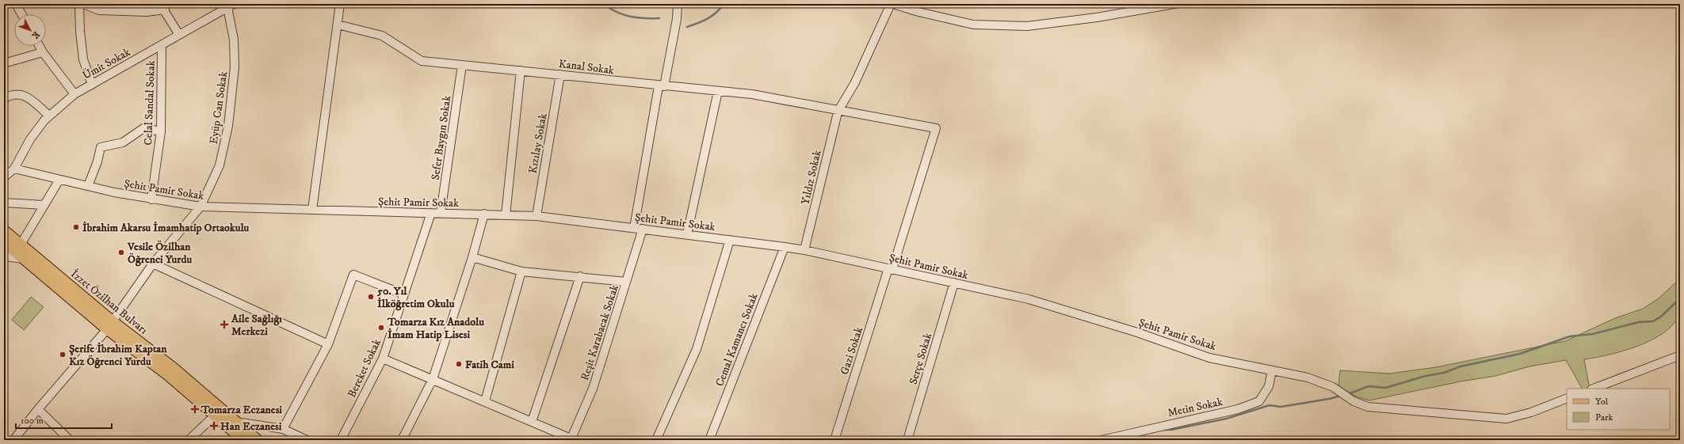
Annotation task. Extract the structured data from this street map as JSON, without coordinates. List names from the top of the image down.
{
  "streets": {
    "main road": ["İzzet Özilhan Bulvarı"],
    "street": [
      "Ümit Sokak",
      "Kanal Sokak",
      "Celal Sandal Sokak",
      "Eyüp Can Sokak",
      "Sefer Baygın Sokak",
      "Kızılay Sokak",
      "Yıldız Sokak",
      "Şehit Pamir Sokak",
      "Reşit Karabacak Sokak",
      "Cemal Kamancı Sokak",
      "Gazi Sokak",
      "Serçe Sokak",
      "Bereket Sokak",
      "Metin Sokak"
    ]
  },
  "crossings": [
    ["Ümit Sokak", "Celal Sandal Sokak"],
    ["Ümit Sokak", "Eyüp Can Sokak"],
    ["Ümit Sokak", "Şehit Pamir Sokak"],
    ["Kanal Sokak", "Sefer Baygın Sokak"],
    ["Kanal Sokak", "Kızılay Sokak"],
    ["Kanal Sokak", "Yıldız Sokak"],
    ["Kanal Sokak", "Gazi Sokak"],
    ["Celal Sandal Sokak", "Şehit Pamir Sokak"],
    ["Eyüp Can Sokak", "Şehit Pamir Sokak"],
    ["Eyüp Can Sokak", "İzzet Özilhan Bulvarı"],
    ["Sefer Baygın Sokak", "Şehit Pamir Sokak"],
    ["Kızılay Sokak", "Şehit Pamir Sokak"],
    ["Yıldız Sokak", "Şehit Pamir Sokak"],
    ["Şehit Pamir Sokak", "Reşit Karabacak Sokak"],
    ["Şehit Pamir Sokak", "Cemal Kamancı Sokak"],
    ["Şehit Pamir Sokak", "Gazi Sokak"],
    ["Şehit Pamir Sokak", "Serçe Sokak"],
    ["Şehit Pamir Sokak", "Bereket Sokak"],
    ["Şehit Pamir Sokak", "Metin Sokak"]
  ],
  "places": {
    "other": [
      "İbrahim Akarsu İmamhatip Ortaokulu",
      "Vesile Özilhan Öğrenci Yurdu",
      "50. Yıl İlköğretim Okulu",
      "Tomarza Kız Anadolu İmam Hatip Lisesi",
      "Şerife İbrahim Kaptan Kız Öğrenci Yurdu",
      "Fatih Cami"
    ],
    "health": ["Aile Sağlığı Merkezi", "Tomarza Eczanesi", "Han Eczanesi"]
  },
  "legend": ["Yol", "Park"],
  "scale_bar": "100 m",
  "north": "bottom right"
}
